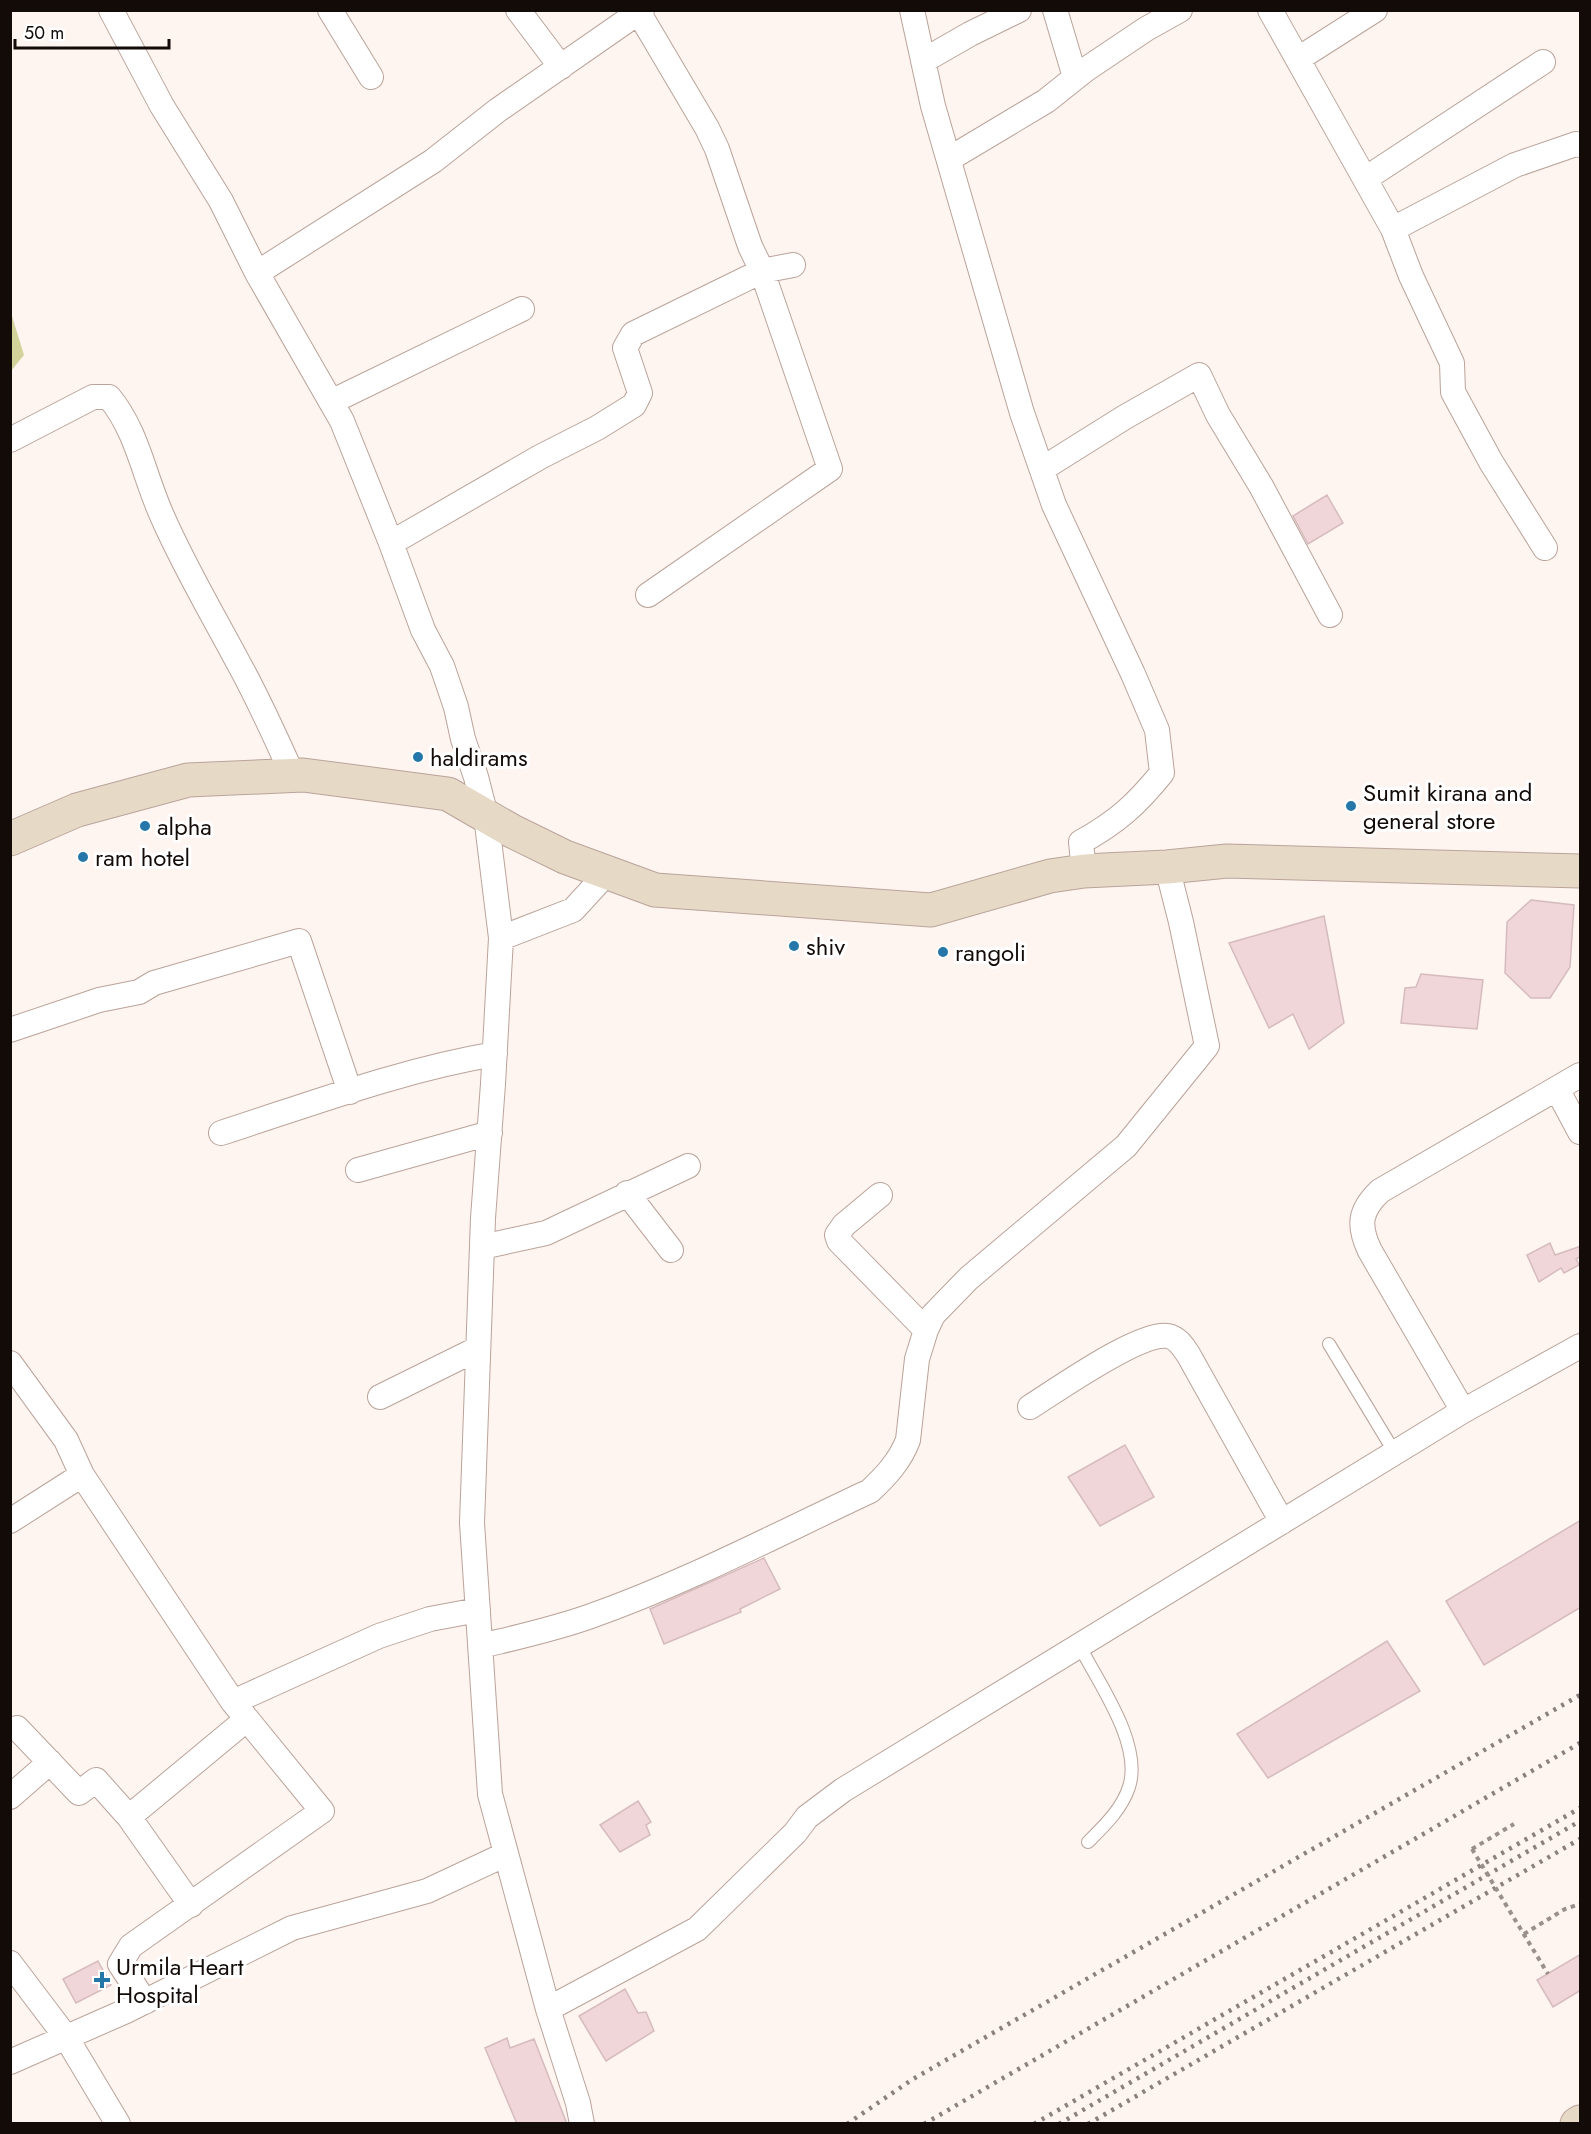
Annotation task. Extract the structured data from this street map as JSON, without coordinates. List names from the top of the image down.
{
  "places": {
    "other": [
      "haldirams",
      "Sumit kirana and general store",
      "alpha",
      "ram hotel",
      "shiv",
      "rangoli"
    ],
    "health": ["Urmila Heart Hospital"]
  },
  "scale_bar": "50 m"
}
